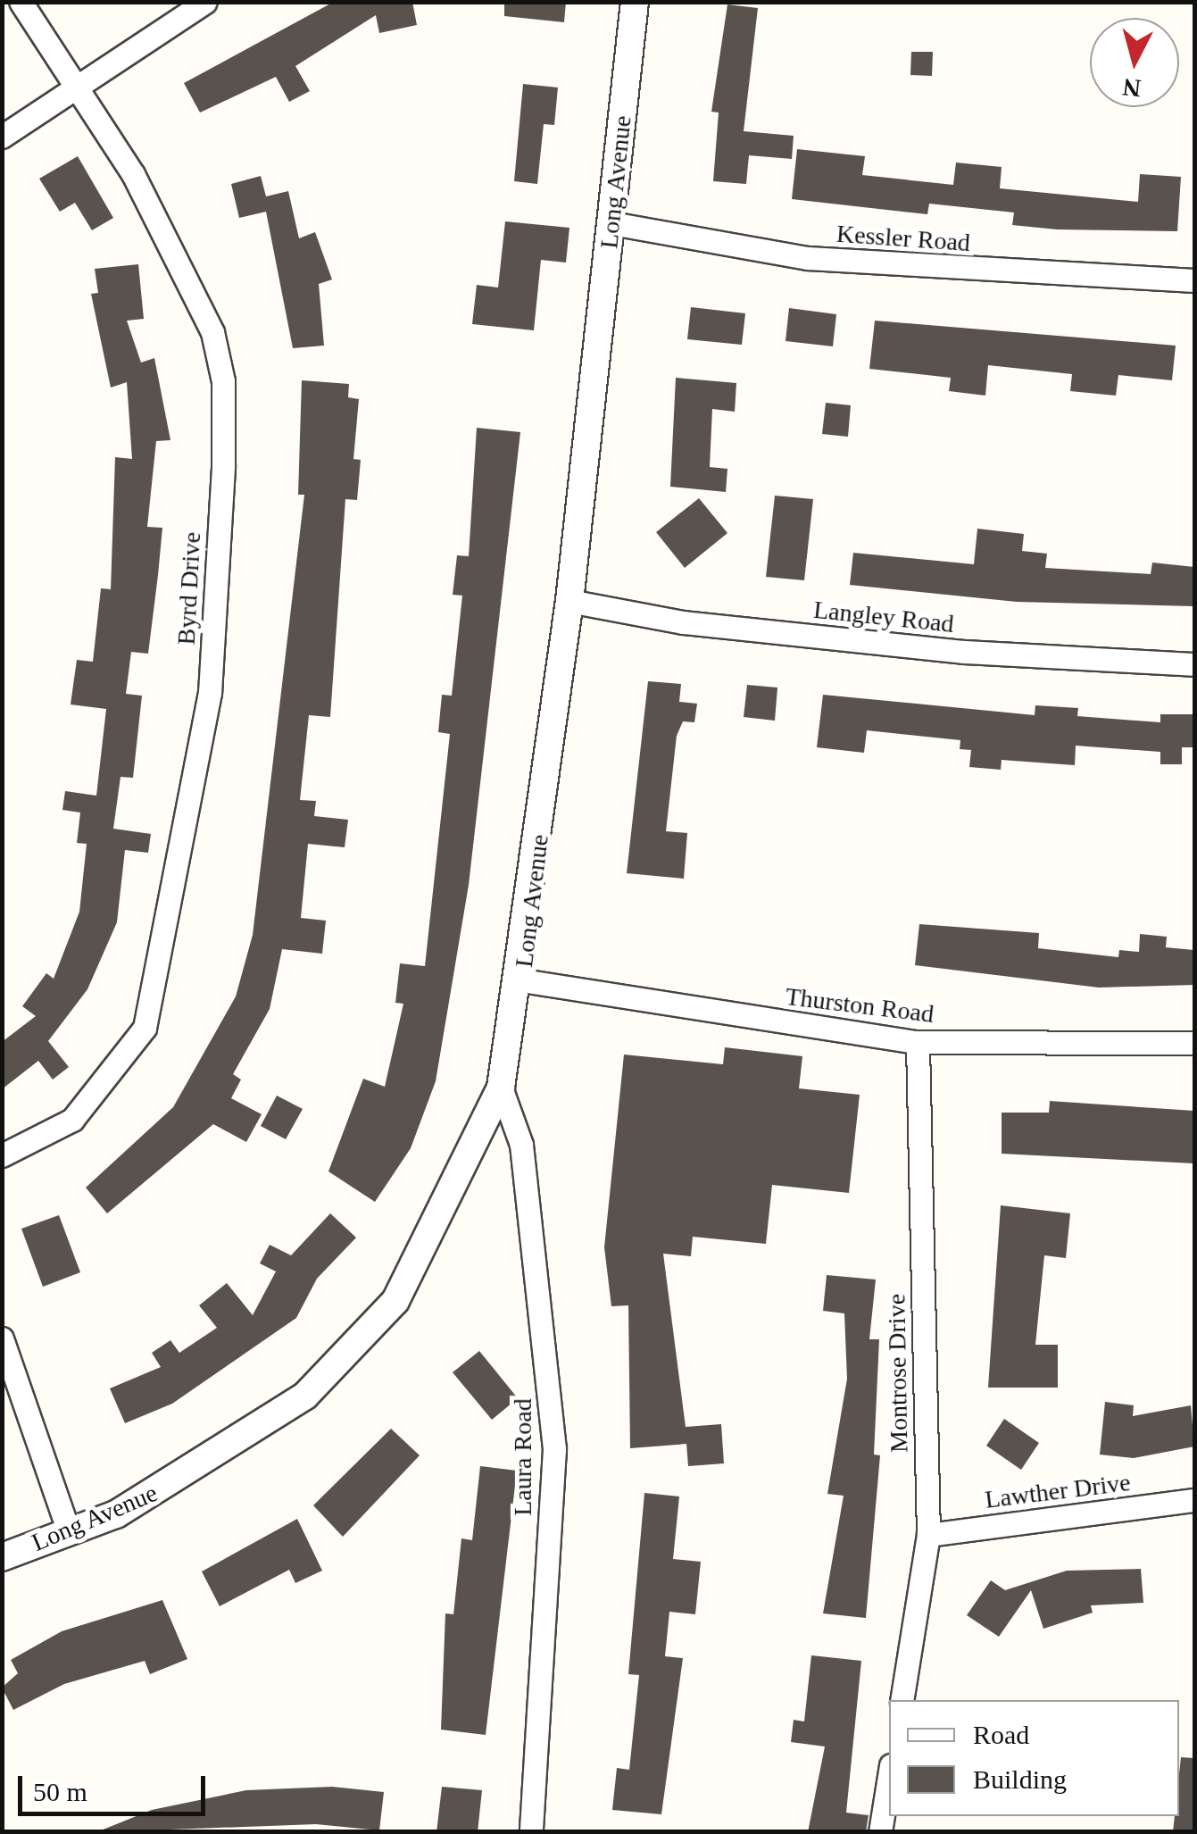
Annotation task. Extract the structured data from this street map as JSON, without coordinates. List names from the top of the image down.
{
  "streets": {
    "street": [
      "Long Avenue",
      "Kessler Road",
      "Byrd Drive",
      "Langley Road",
      "Thurston Road",
      "Montrose Drive",
      "Laura Road",
      "Lawther Drive"
    ]
  },
  "crossings": [
    ["Long Avenue", "Kessler Road"],
    ["Long Avenue", "Langley Road"],
    ["Long Avenue", "Thurston Road"],
    ["Long Avenue", "Laura Road"],
    ["Thurston Road", "Montrose Drive"],
    ["Montrose Drive", "Lawther Drive"]
  ],
  "legend": ["Road", "Building"],
  "scale_bar": "50 m",
  "north": "bottom"
}
